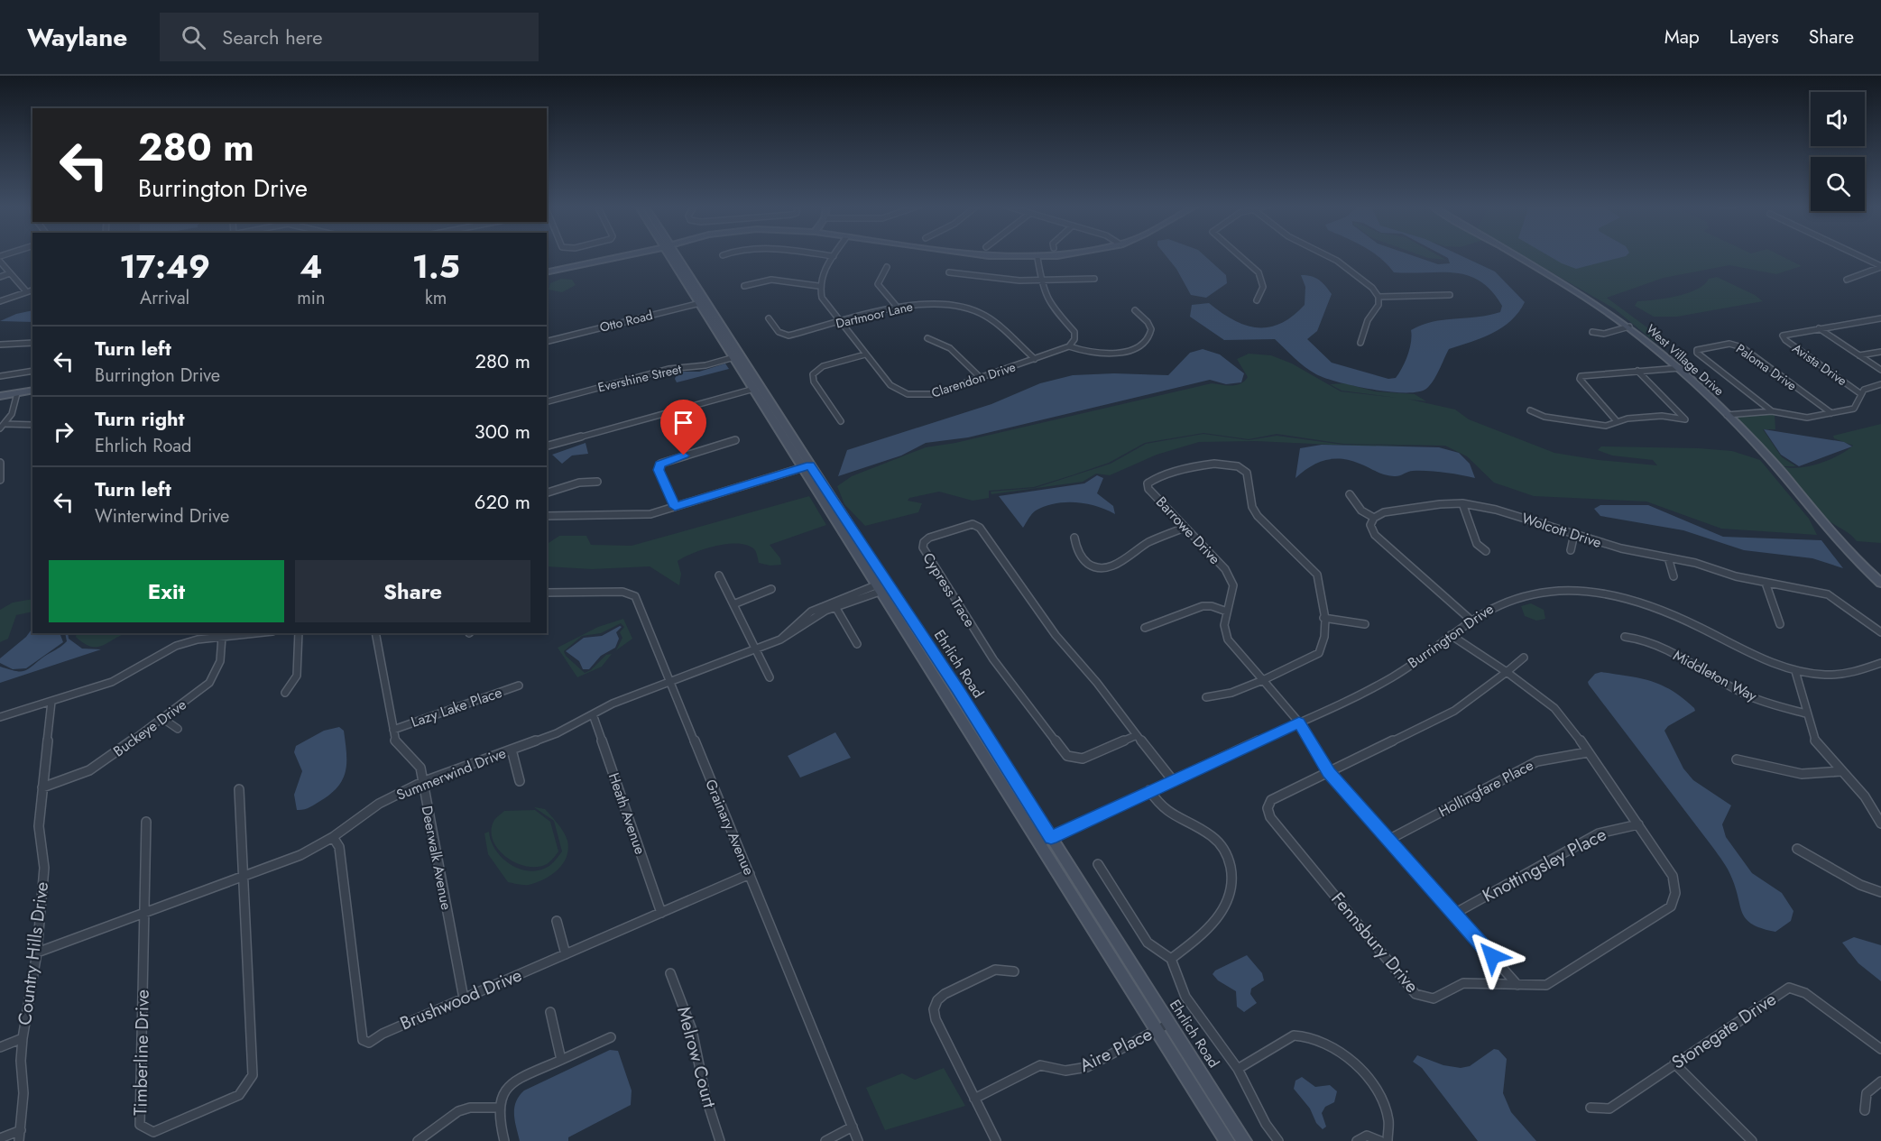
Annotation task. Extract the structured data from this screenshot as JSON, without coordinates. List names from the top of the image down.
{
  "streets": {
    "main road": ["West Village Drive", "Ehrlich Road"],
    "street": [
      "Dartmoor Lane",
      "Otto Road",
      "Avista Drive",
      "Paloma Drive",
      "Evershine Street",
      "Clarendon Drive",
      "Barrowe Drive",
      "Wolcott Drive",
      "Cypress Trace",
      "Burrington Drive",
      "Middleton Way",
      "Lazy Lake Place",
      "Buckeye Drive",
      "Summerwind Drive",
      "Hollingfare Place",
      "Heath Avenue",
      "Grainary Avenue",
      "Deerwalk Avenue",
      "Knottingsley Place",
      "Fennsbury Drive",
      "Country Hills Drive",
      "Brushwood Drive",
      "Stonegate Drive",
      "Aire Place",
      "Timberline Drive",
      "Melrow Court"
    ]
  },
  "crossings": [
    ["Dartmoor Lane", "Clarendon Drive"],
    ["Otto Road", "Ehrlich Road"],
    ["West Village Drive", "Avista Drive"],
    ["Avista Drive", "Paloma Drive"],
    ["Evershine Street", "Ehrlich Road"],
    ["Barrowe Drive", "Burrington Drive"],
    ["Barrowe Drive", "Hollingfare Place"],
    ["Barrowe Drive", "Knottingsley Place"],
    ["Barrowe Drive", "Fennsbury Drive"],
    ["Cypress Trace", "Burrington Drive"],
    ["Burrington Drive", "Ehrlich Road"],
    ["Burrington Drive", "Fennsbury Drive"],
    ["Ehrlich Road", "Summerwind Drive"],
    ["Ehrlich Road", "Aire Place"],
    ["Lazy Lake Place", "Deerwalk Avenue"],
    ["Buckeye Drive", "Country Hills Drive"],
    ["Summerwind Drive", "Heath Avenue"],
    ["Summerwind Drive", "Grainary Avenue"],
    ["Summerwind Drive", "Deerwalk Avenue"],
    ["Summerwind Drive", "Country Hills Drive"],
    ["Summerwind Drive", "Brushwood Drive"],
    ["Summerwind Drive", "Timberline Drive"],
    ["Hollingfare Place", "Fennsbury Drive"],
    ["Heath Avenue", "Brushwood Drive"],
    ["Grainary Avenue", "Brushwood Drive"],
    ["Deerwalk Avenue", "Brushwood Drive"],
    ["Knottingsley Place", "Fennsbury Drive"]
  ],
  "page": {
    "header": "Waylane",
    "search": "Search here",
    "nav": ["Map", "Layers", "Share"],
    "turn": ["280 m", "Burrington Drive"],
    "eta": [
      "17:49",
      "Arrival",
      "4",
      "min",
      "1.5",
      "km"
    ],
    "list": [
      {
        "name": "Turn left",
        "note": "Burrington Drive",
        "value": "280 m"
      },
      {
        "name": "Turn right",
        "note": "Ehrlich Road",
        "value": "300 m"
      },
      {
        "name": "Turn left",
        "note": "Winterwind Drive",
        "value": "620 m"
      }
    ],
    "buttons": ["Exit", "Share"]
  }
}
